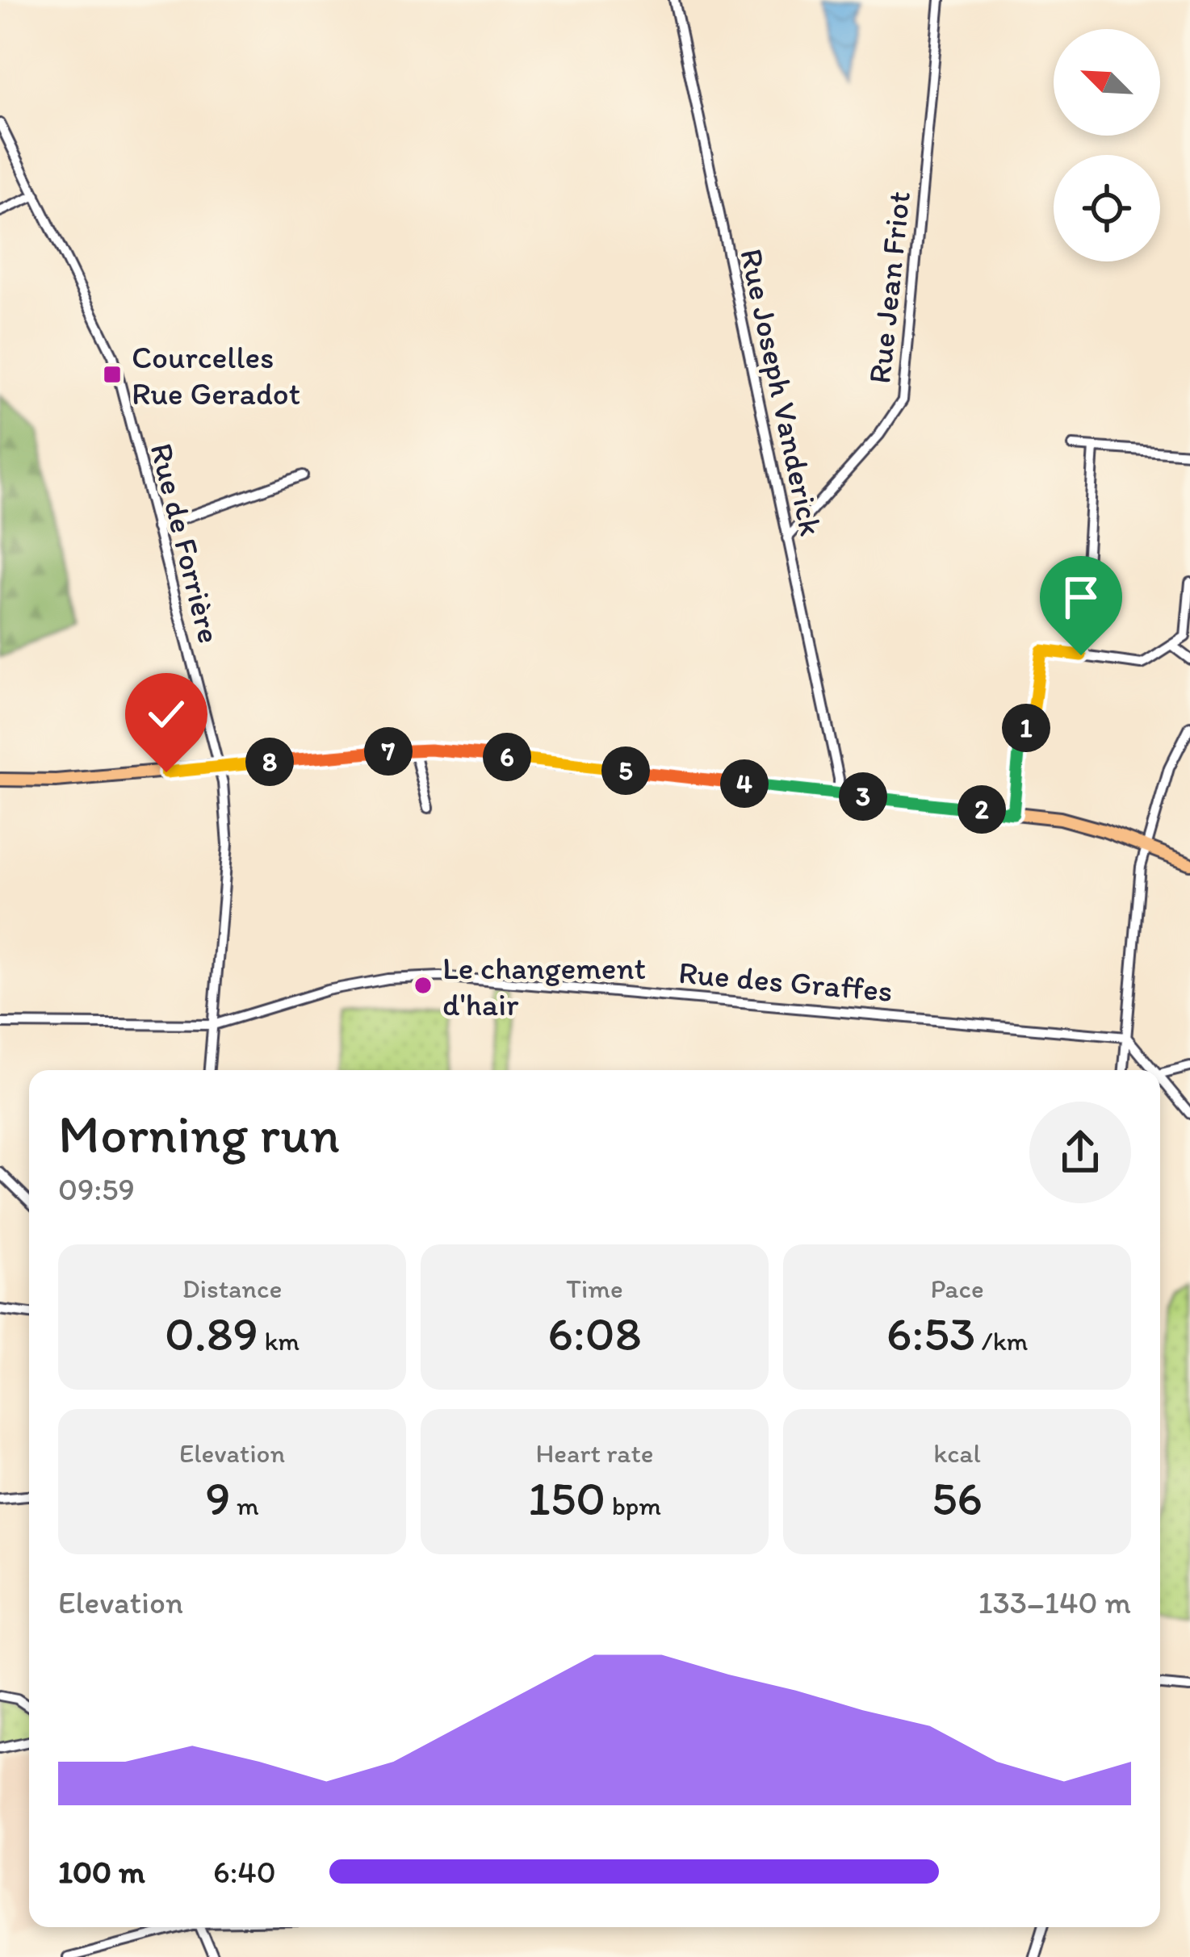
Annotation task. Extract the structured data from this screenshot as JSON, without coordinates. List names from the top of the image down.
{
  "streets": {
    "street": [
      "Rue Jean Friot",
      "Rue Joseph Vanderick",
      "Rue de Forrière",
      "Rue des Graffes"
    ]
  },
  "crossings": [
    ["Rue Jean Friot", "Rue Joseph Vanderick"],
    ["Rue de Forrière", "Rue des Graffes"]
  ],
  "places": {
    "transit": ["Courcelles Rue Geradot"],
    "other": ["Le changement d'hair"]
  },
  "north": "top left",
  "page": {
    "pins": [
      "1",
      "7",
      "6",
      "8",
      "5",
      "4",
      "3",
      "2"
    ],
    "heading": ["Morning run", "09:59"],
    "stats": [
      ["Distance", "0.89 km"],
      ["Time", "6:08"],
      ["Pace", "6:53 /km"],
      ["Elevation", "9 m"],
      ["Heart rate", "150 bpm"],
      ["kcal", "56"]
    ],
    "chart": ["Elevation", "133–140 m"],
    "list": [
      {
        "name": "100 m",
        "note": "6:40"
      }
    ]
  }
}
